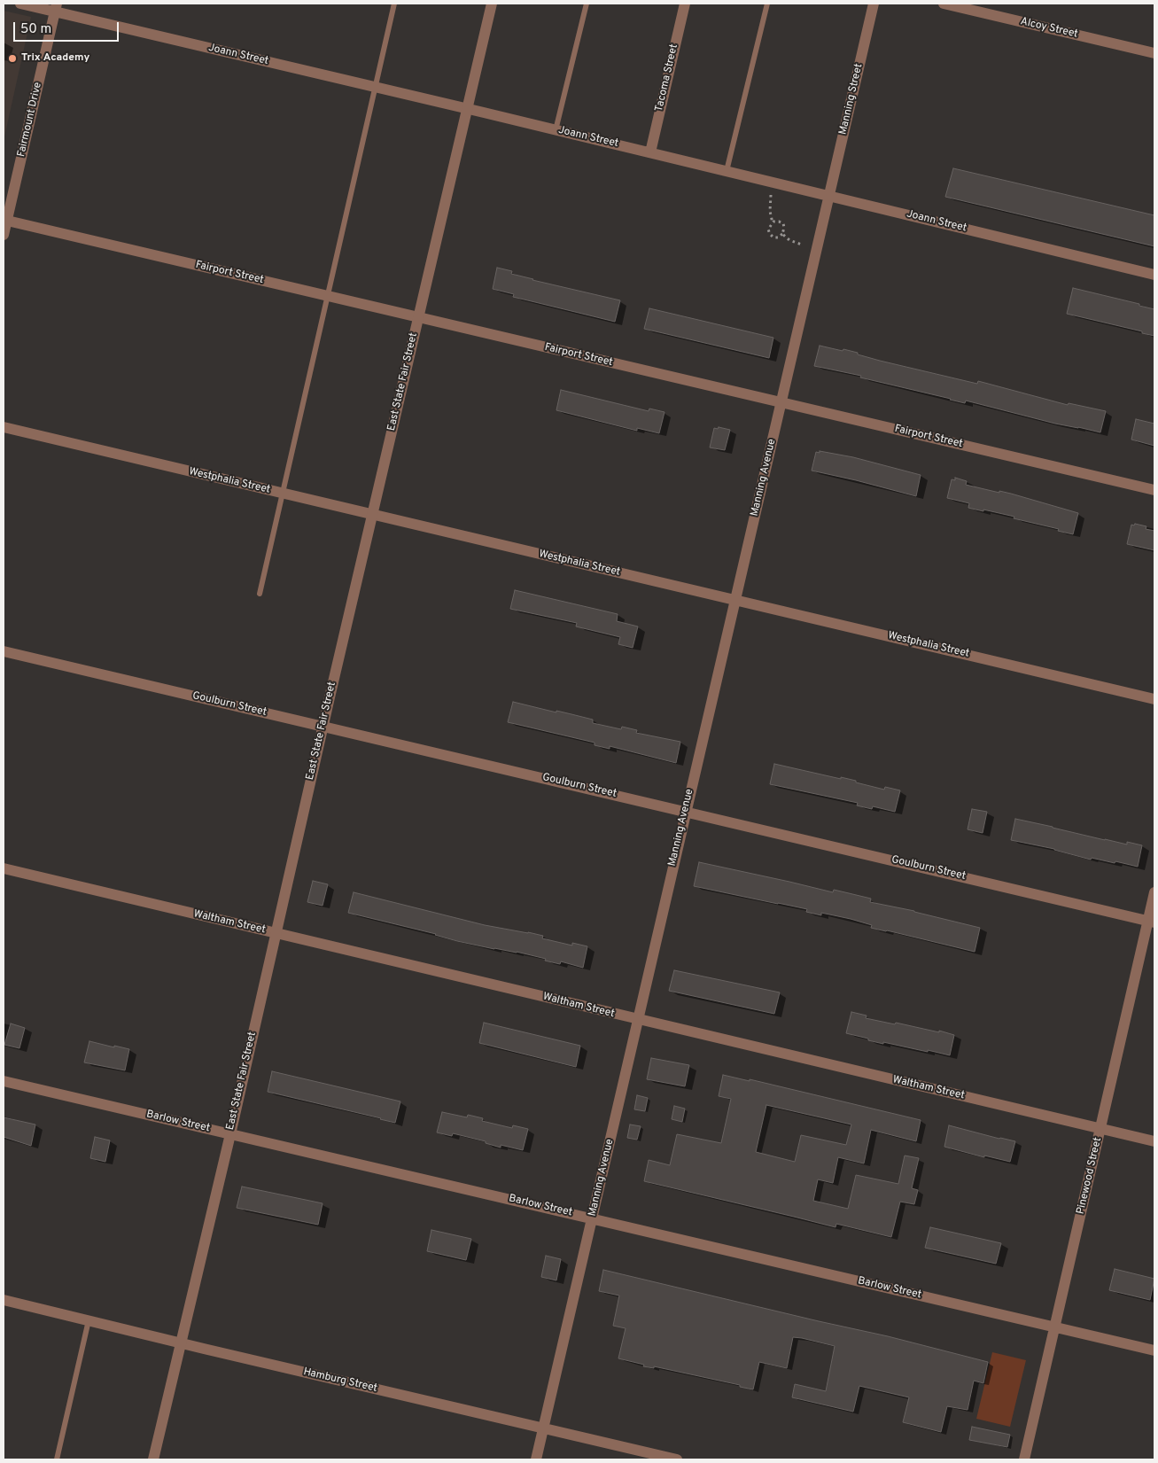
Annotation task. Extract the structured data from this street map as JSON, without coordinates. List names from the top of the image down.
{
  "streets": {
    "street": [
      "Alcoy Street",
      "Joann Street",
      "Tacoma Street",
      "Manning Street",
      "Fairmount Drive",
      "Fairport Street",
      "East State Fair Street",
      "Manning Avenue",
      "Westphalia Street",
      "Goulburn Street",
      "Waltham Street",
      "Barlow Street",
      "Pinewood Street",
      "Hamburg Street"
    ]
  },
  "crossings": [
    ["Joann Street", "Tacoma Street"],
    ["Joann Street", "Manning Street"],
    ["Joann Street", "Fairmount Drive"],
    ["Joann Street", "East State Fair Street"],
    ["Joann Street", "Manning Avenue"],
    ["Manning Street", "Manning Avenue"],
    ["Fairmount Drive", "Fairport Street"],
    ["Fairport Street", "East State Fair Street"],
    ["Fairport Street", "Manning Avenue"],
    ["East State Fair Street", "Westphalia Street"],
    ["East State Fair Street", "Goulburn Street"],
    ["East State Fair Street", "Waltham Street"],
    ["East State Fair Street", "Barlow Street"],
    ["East State Fair Street", "Hamburg Street"],
    ["Manning Avenue", "Westphalia Street"],
    ["Manning Avenue", "Goulburn Street"],
    ["Manning Avenue", "Waltham Street"],
    ["Manning Avenue", "Barlow Street"],
    ["Manning Avenue", "Hamburg Street"],
    ["Goulburn Street", "Pinewood Street"],
    ["Waltham Street", "Pinewood Street"],
    ["Barlow Street", "Pinewood Street"]
  ],
  "places": ["Trix Academy"],
  "scale_bar": "50 m"
}
